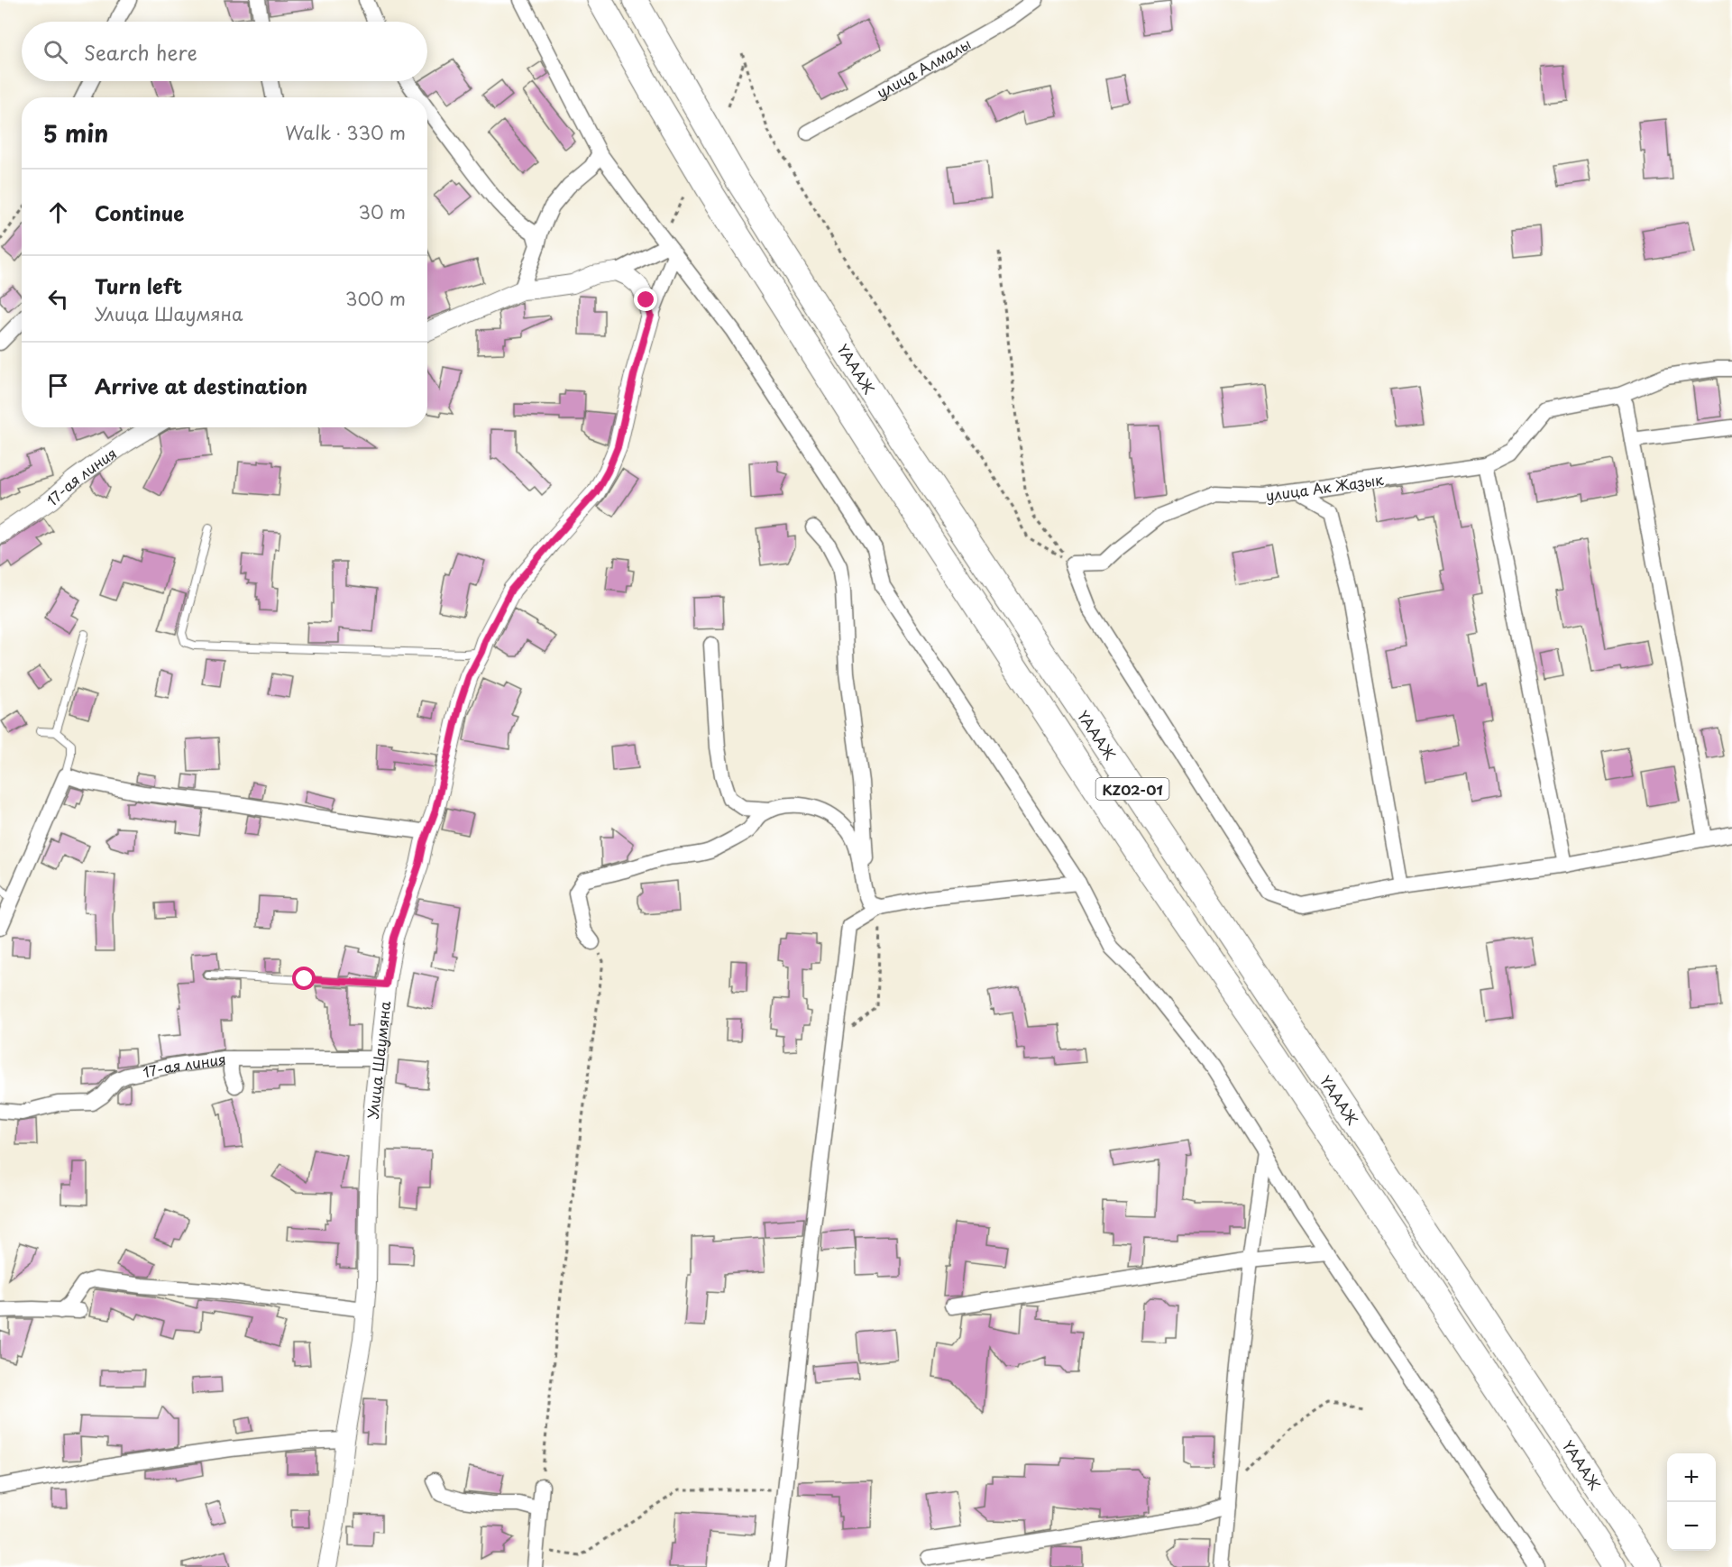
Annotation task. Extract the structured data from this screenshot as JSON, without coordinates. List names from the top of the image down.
{
  "streets": {
    "highway": ["ҮАААЖ", "KZ02-01"],
    "street": [
      "улица Алмалы",
      "17-ая линия",
      "улица Ак Жазык",
      "Улица Шаумяна"
    ]
  },
  "crossings": [
    ["17-ая линия", "Улица Шаумяна"]
  ],
  "page": {
    "search": "Search here",
    "heading": ["5 min", "Walk · 330 m"],
    "list": [
      ["Continue", "30 m"],
      ["Turn left", "Улица Шаумяна", "300 m"],
      "Arrive at destination"
    ],
    "map_buttons": ["+", "−"]
  }
}
